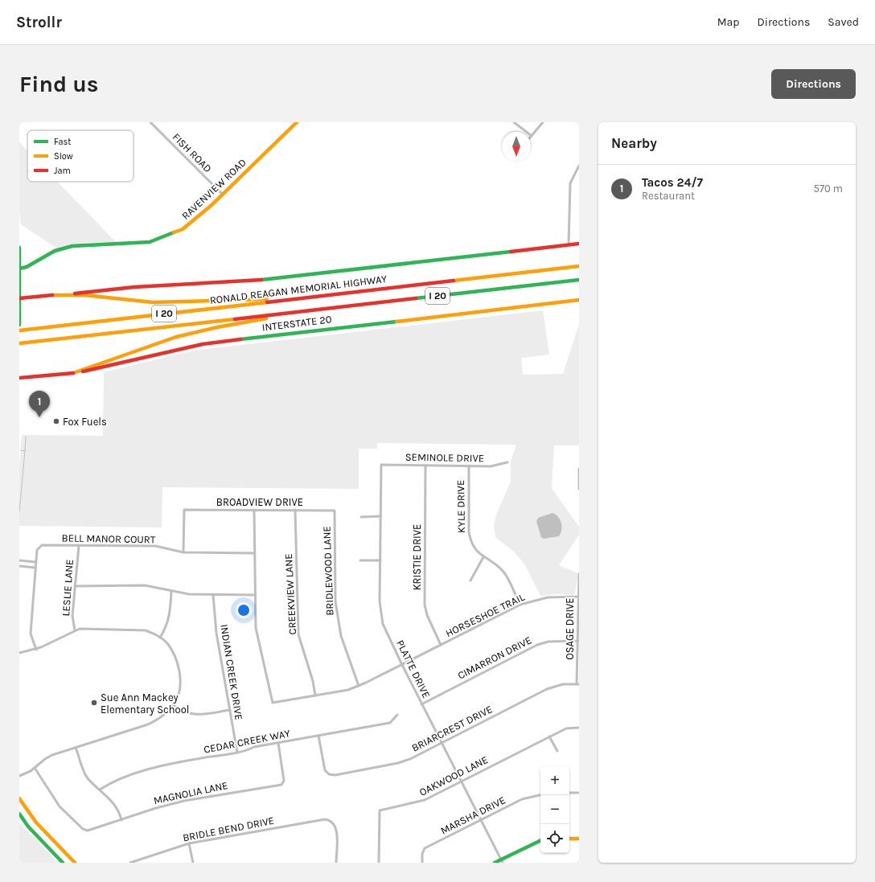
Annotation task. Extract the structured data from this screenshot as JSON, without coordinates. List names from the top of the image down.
{
  "streets": {
    "main road": [
      "RAVENVIEW ROAD",
      "RONALD REAGAN MEMORIAL HIGHWAY",
      "I 20",
      "INTERSTATE 20"
    ],
    "street": [
      "FISH ROAD",
      "SEMINOLE DRIVE",
      "BROADVIEW DRIVE",
      "KYLE DRIVE",
      "BELL MANOR COURT",
      "KRISTIE DRIVE",
      "BRIDLEWOOD LANE",
      "LESLIE LANE",
      "CREEKVIEW LANE",
      "HORSESHOE TRAIL",
      "OSAGE DRIVE",
      "CIMARRON DRIVE",
      "PLATTE DRIVE",
      "INDIAN CREEK DRIVE",
      "BRIARCREST DRIVE",
      "CEDAR CREEK WAY",
      "OAKWOOD LANE",
      "MAGNOLIA LANE",
      "MARSHA DRIVE",
      "BRIDLE BEND DRIVE"
    ]
  },
  "crossings": [
    ["FISH ROAD", "RAVENVIEW ROAD"],
    ["SEMINOLE DRIVE", "KYLE DRIVE"],
    ["SEMINOLE DRIVE", "KRISTIE DRIVE"],
    ["SEMINOLE DRIVE", "PLATTE DRIVE"],
    ["BROADVIEW DRIVE", "BELL MANOR COURT"],
    ["BROADVIEW DRIVE", "BRIDLEWOOD LANE"],
    ["BROADVIEW DRIVE", "CREEKVIEW LANE"],
    ["KYLE DRIVE", "HORSESHOE TRAIL"],
    ["BELL MANOR COURT", "LESLIE LANE"],
    ["KRISTIE DRIVE", "HORSESHOE TRAIL"],
    ["BRIDLEWOOD LANE", "HORSESHOE TRAIL"],
    ["CREEKVIEW LANE", "HORSESHOE TRAIL"],
    ["HORSESHOE TRAIL", "OSAGE DRIVE"],
    ["HORSESHOE TRAIL", "PLATTE DRIVE"],
    ["OSAGE DRIVE", "CIMARRON DRIVE"],
    ["OSAGE DRIVE", "BRIARCREST DRIVE"],
    ["CIMARRON DRIVE", "PLATTE DRIVE"],
    ["PLATTE DRIVE", "BRIARCREST DRIVE"],
    ["PLATTE DRIVE", "OAKWOOD LANE"],
    ["PLATTE DRIVE", "MARSHA DRIVE"],
    ["INDIAN CREEK DRIVE", "CEDAR CREEK WAY"],
    ["BRIARCREST DRIVE", "CEDAR CREEK WAY"],
    ["CEDAR CREEK WAY", "MAGNOLIA LANE"]
  ],
  "places": ["Fox Fuels", "Sue Ann Mackey Elementary School"],
  "legend": ["Fast", "Slow", "Jam"],
  "north": "bottom",
  "page": {
    "header": "Strollr",
    "nav": ["Map", "Directions", "Saved"],
    "buttons": "Directions",
    "title": "Find us",
    "heading": "Nearby",
    "list": [
      {
        "mark": "1",
        "name": "Tacos 24/7",
        "note": "Restaurant",
        "value": "570 m"
      }
    ],
    "pins": "1",
    "map_buttons": ["+", "−"]
  }
}
